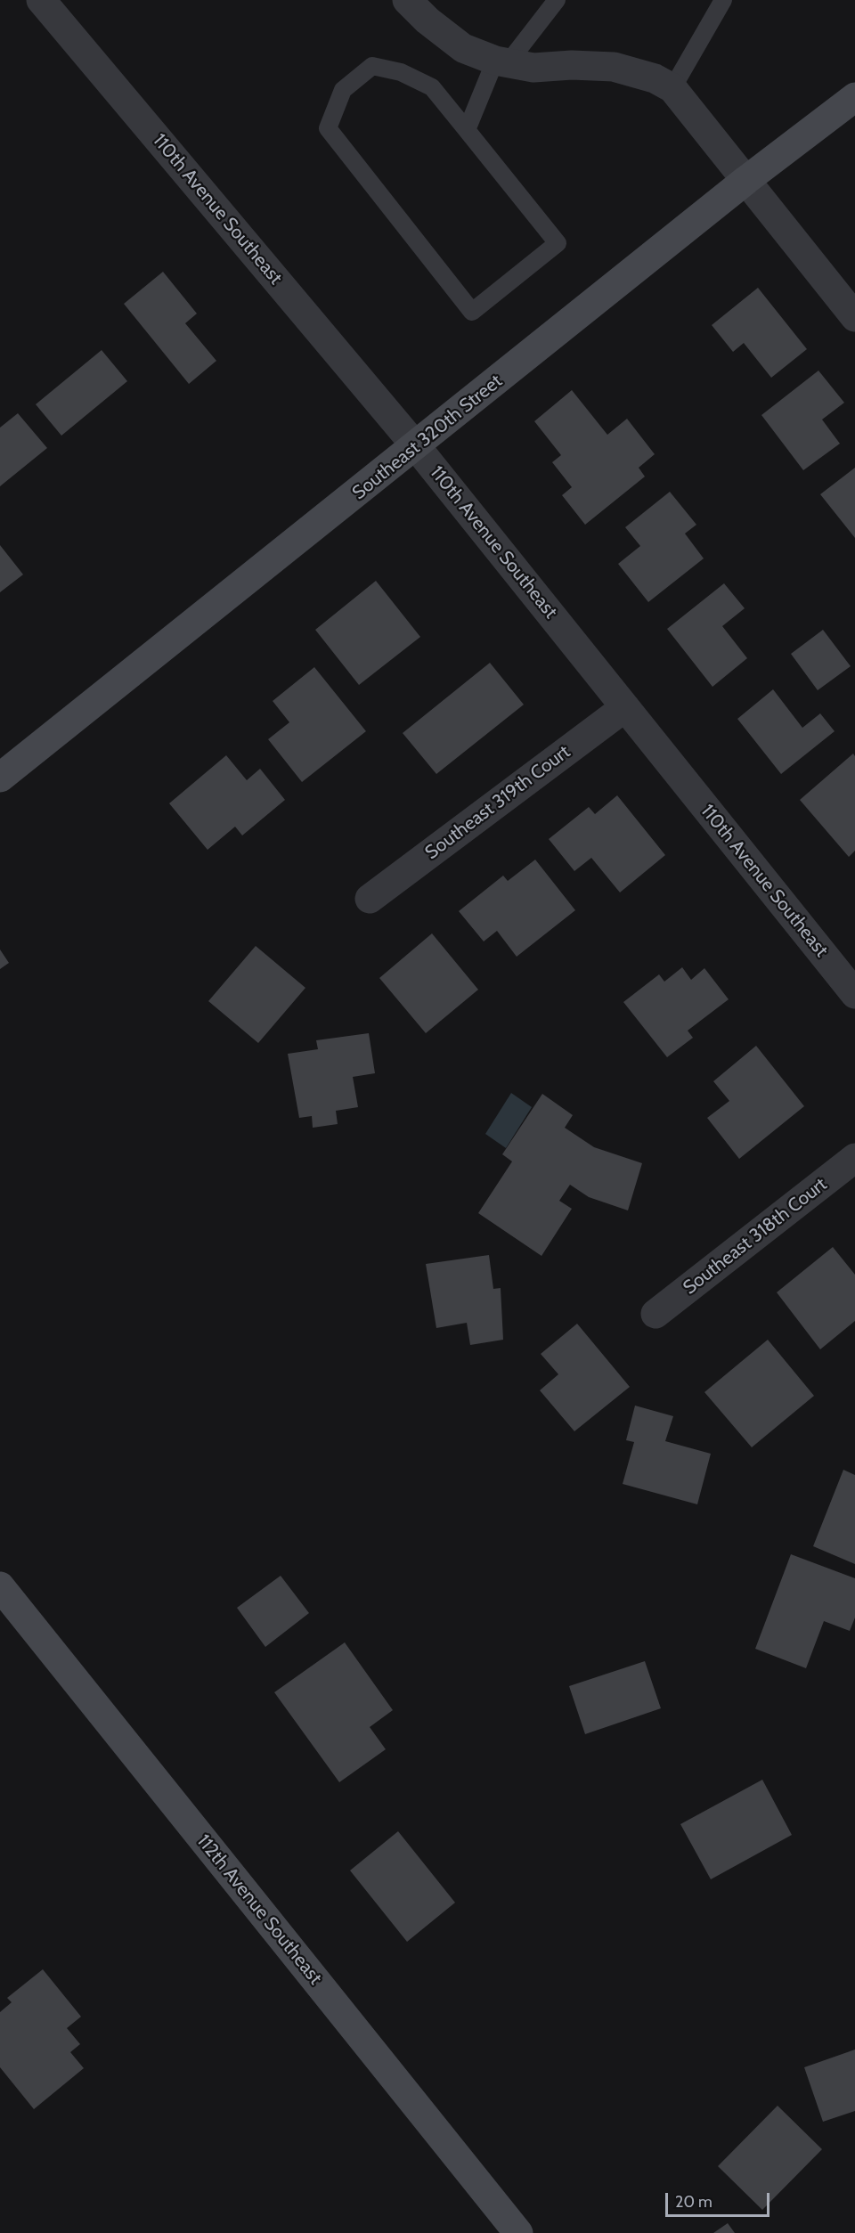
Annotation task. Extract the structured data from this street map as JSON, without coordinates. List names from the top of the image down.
{
  "streets": {
    "street": [
      "110th Avenue Southeast",
      "Southeast 320th Street",
      "Southeast 319th Court",
      "Southeast 318th Court",
      "112th Avenue Southeast"
    ]
  },
  "crossings": [
    ["110th Avenue Southeast", "Southeast 320th Street"],
    ["110th Avenue Southeast", "Southeast 319th Court"]
  ],
  "scale_bar": "20 m"
}
